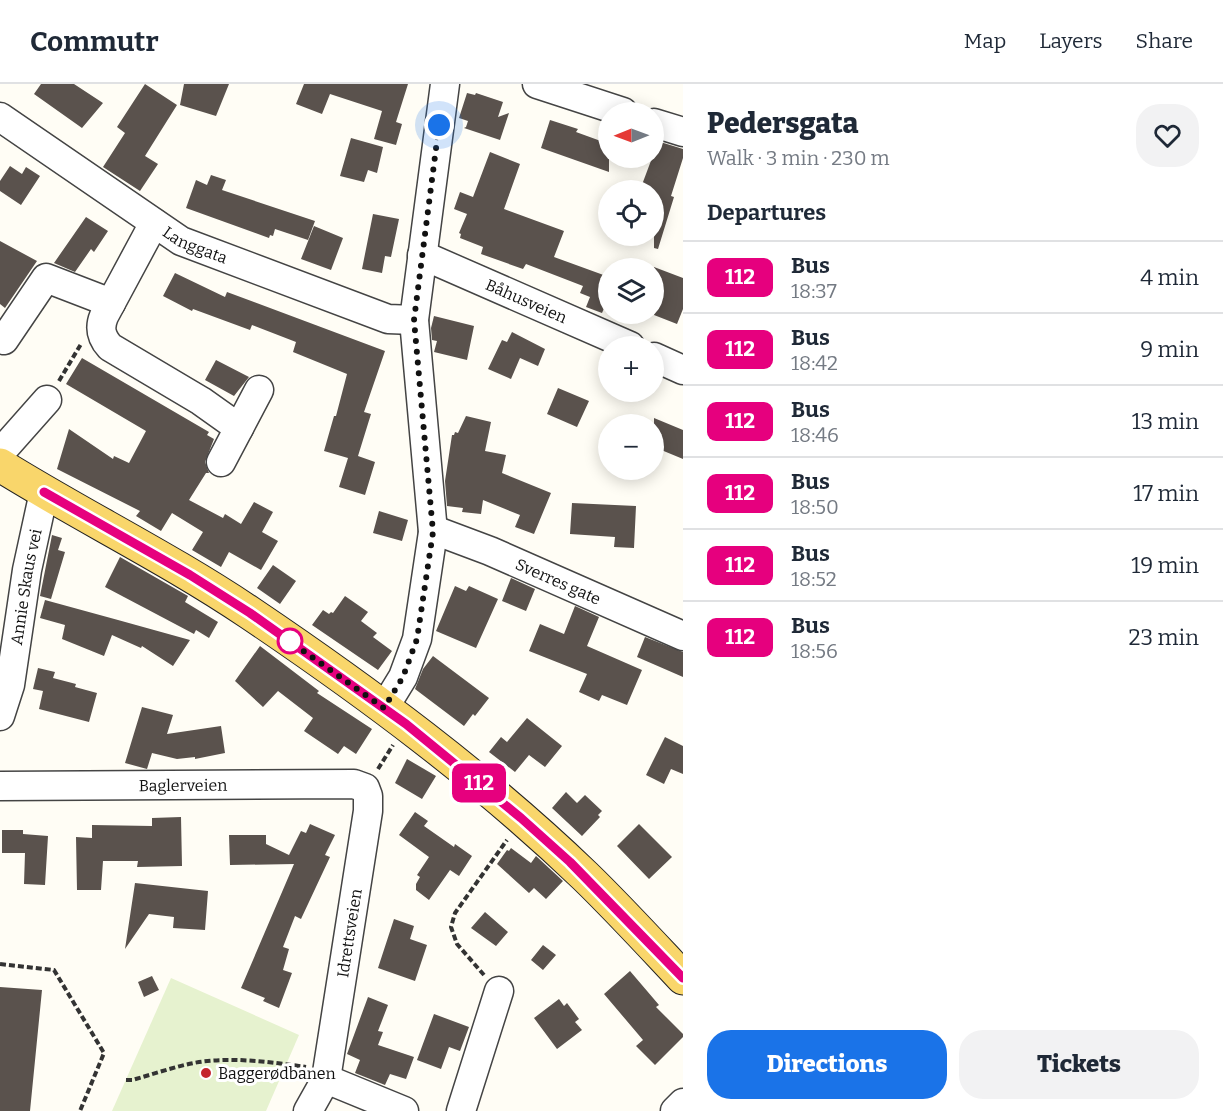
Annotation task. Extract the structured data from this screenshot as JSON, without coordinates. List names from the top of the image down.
{
  "streets": {
    "street": [
      "Langgata",
      "Båhusveien",
      "Sverres gate",
      "Annie Skaus vei",
      "Baglerveien",
      "Idrettsveien"
    ]
  },
  "crossings": [
    ["Baglerveien", "Idrettsveien"]
  ],
  "places": ["Baggerødbanen"],
  "lines": ["bus line 112"],
  "north": "left",
  "page": {
    "header": "Commutr",
    "nav": ["Map", "Layers", "Share"],
    "on_map": "112",
    "heading": [
      ["Pedersgata", "Walk · 3 min · 230 m"],
      "Departures"
    ],
    "map_buttons": ["+", "−"],
    "list": [
      {
        "mark": "112",
        "name": "Bus",
        "note": "18:37",
        "value": "4 min"
      },
      {
        "mark": "112",
        "name": "Bus",
        "note": "18:42",
        "value": "9 min"
      },
      {
        "mark": "112",
        "name": "Bus",
        "note": "18:46",
        "value": "13 min"
      },
      {
        "mark": "112",
        "name": "Bus",
        "note": "18:50",
        "value": "17 min"
      },
      {
        "mark": "112",
        "name": "Bus",
        "note": "18:52",
        "value": "19 min"
      },
      {
        "mark": "112",
        "name": "Bus",
        "note": "18:56",
        "value": "23 min"
      }
    ],
    "buttons": ["Directions", "Tickets"]
  }
}
